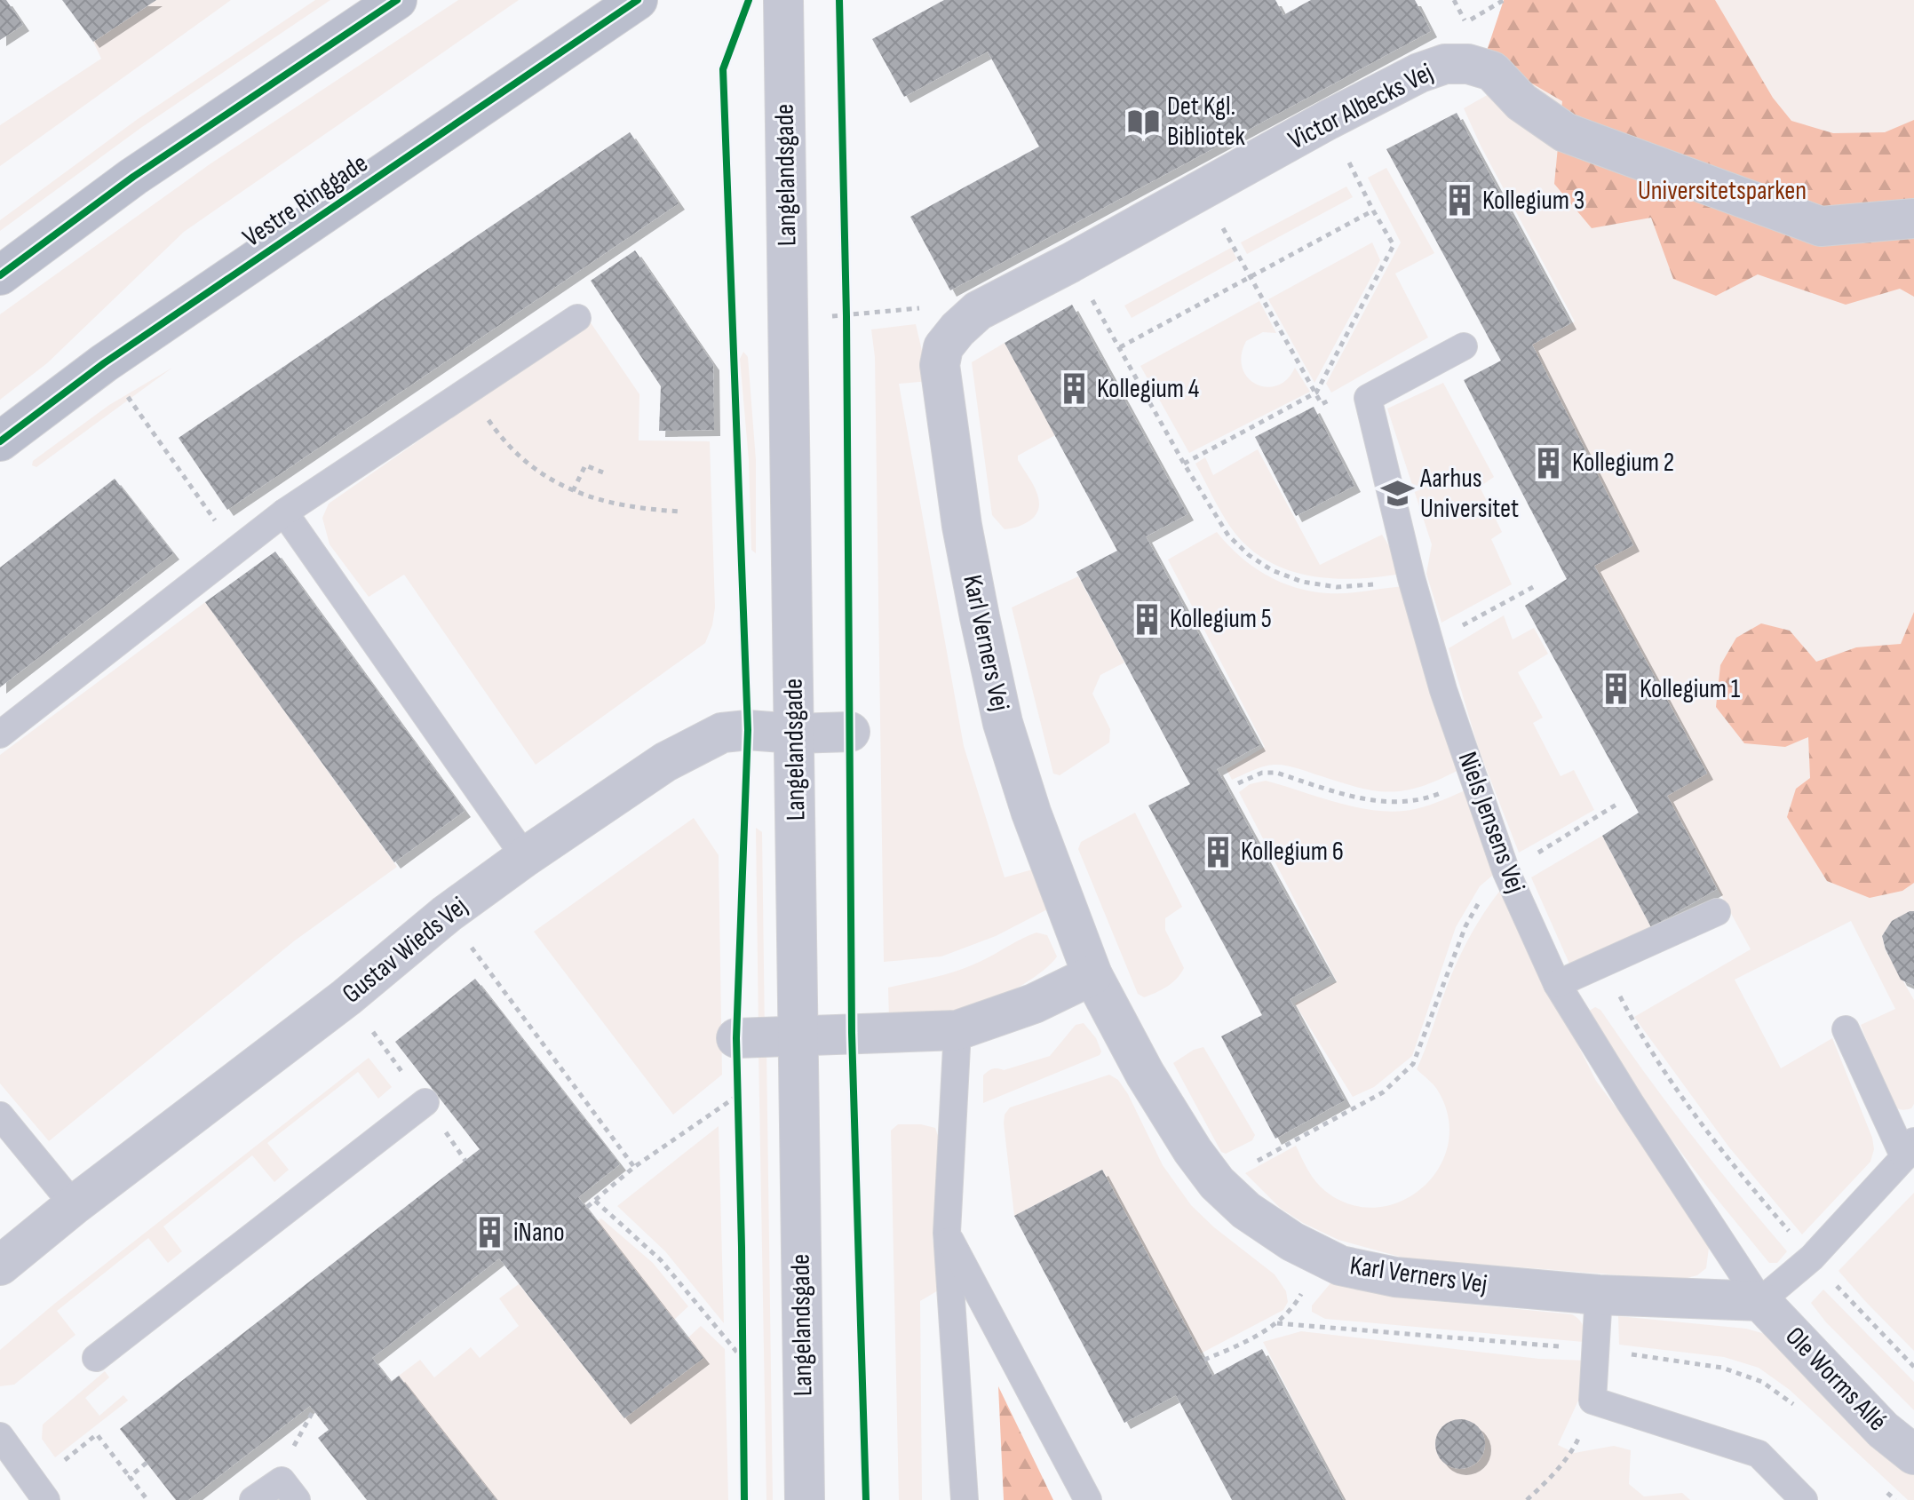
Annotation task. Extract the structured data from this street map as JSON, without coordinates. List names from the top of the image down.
{
  "streets": {
    "main road": ["Vestre Ringgade"],
    "street": [
      "Victor Albecks Vej",
      "Langelandsgade",
      "Karl Verners Vej",
      "Gustav Wieds Vej",
      "Ole Worms Allé"
    ],
    "lane": ["Niels Jensens Vej"]
  },
  "crossings": [
    ["Victor Albecks Vej", "Karl Verners Vej"],
    ["Langelandsgade", "Gustav Wieds Vej"],
    ["Karl Verners Vej", "Niels Jensens Vej"],
    ["Karl Verners Vej", "Ole Worms Allé"],
    ["Niels Jensens Vej", "Ole Worms Allé"]
  ],
  "parks": ["Universitetsparken"],
  "places": {
    "library": ["Det Kgl. Bibliotek"],
    "building": [
      "Kollegium 3",
      "Kollegium 4",
      "Kollegium 2",
      "Kollegium 5",
      "Kollegium 1",
      "Kollegium 6",
      "iNano"
    ],
    "school or university": ["Aarhus Universitet"]
  }
}
